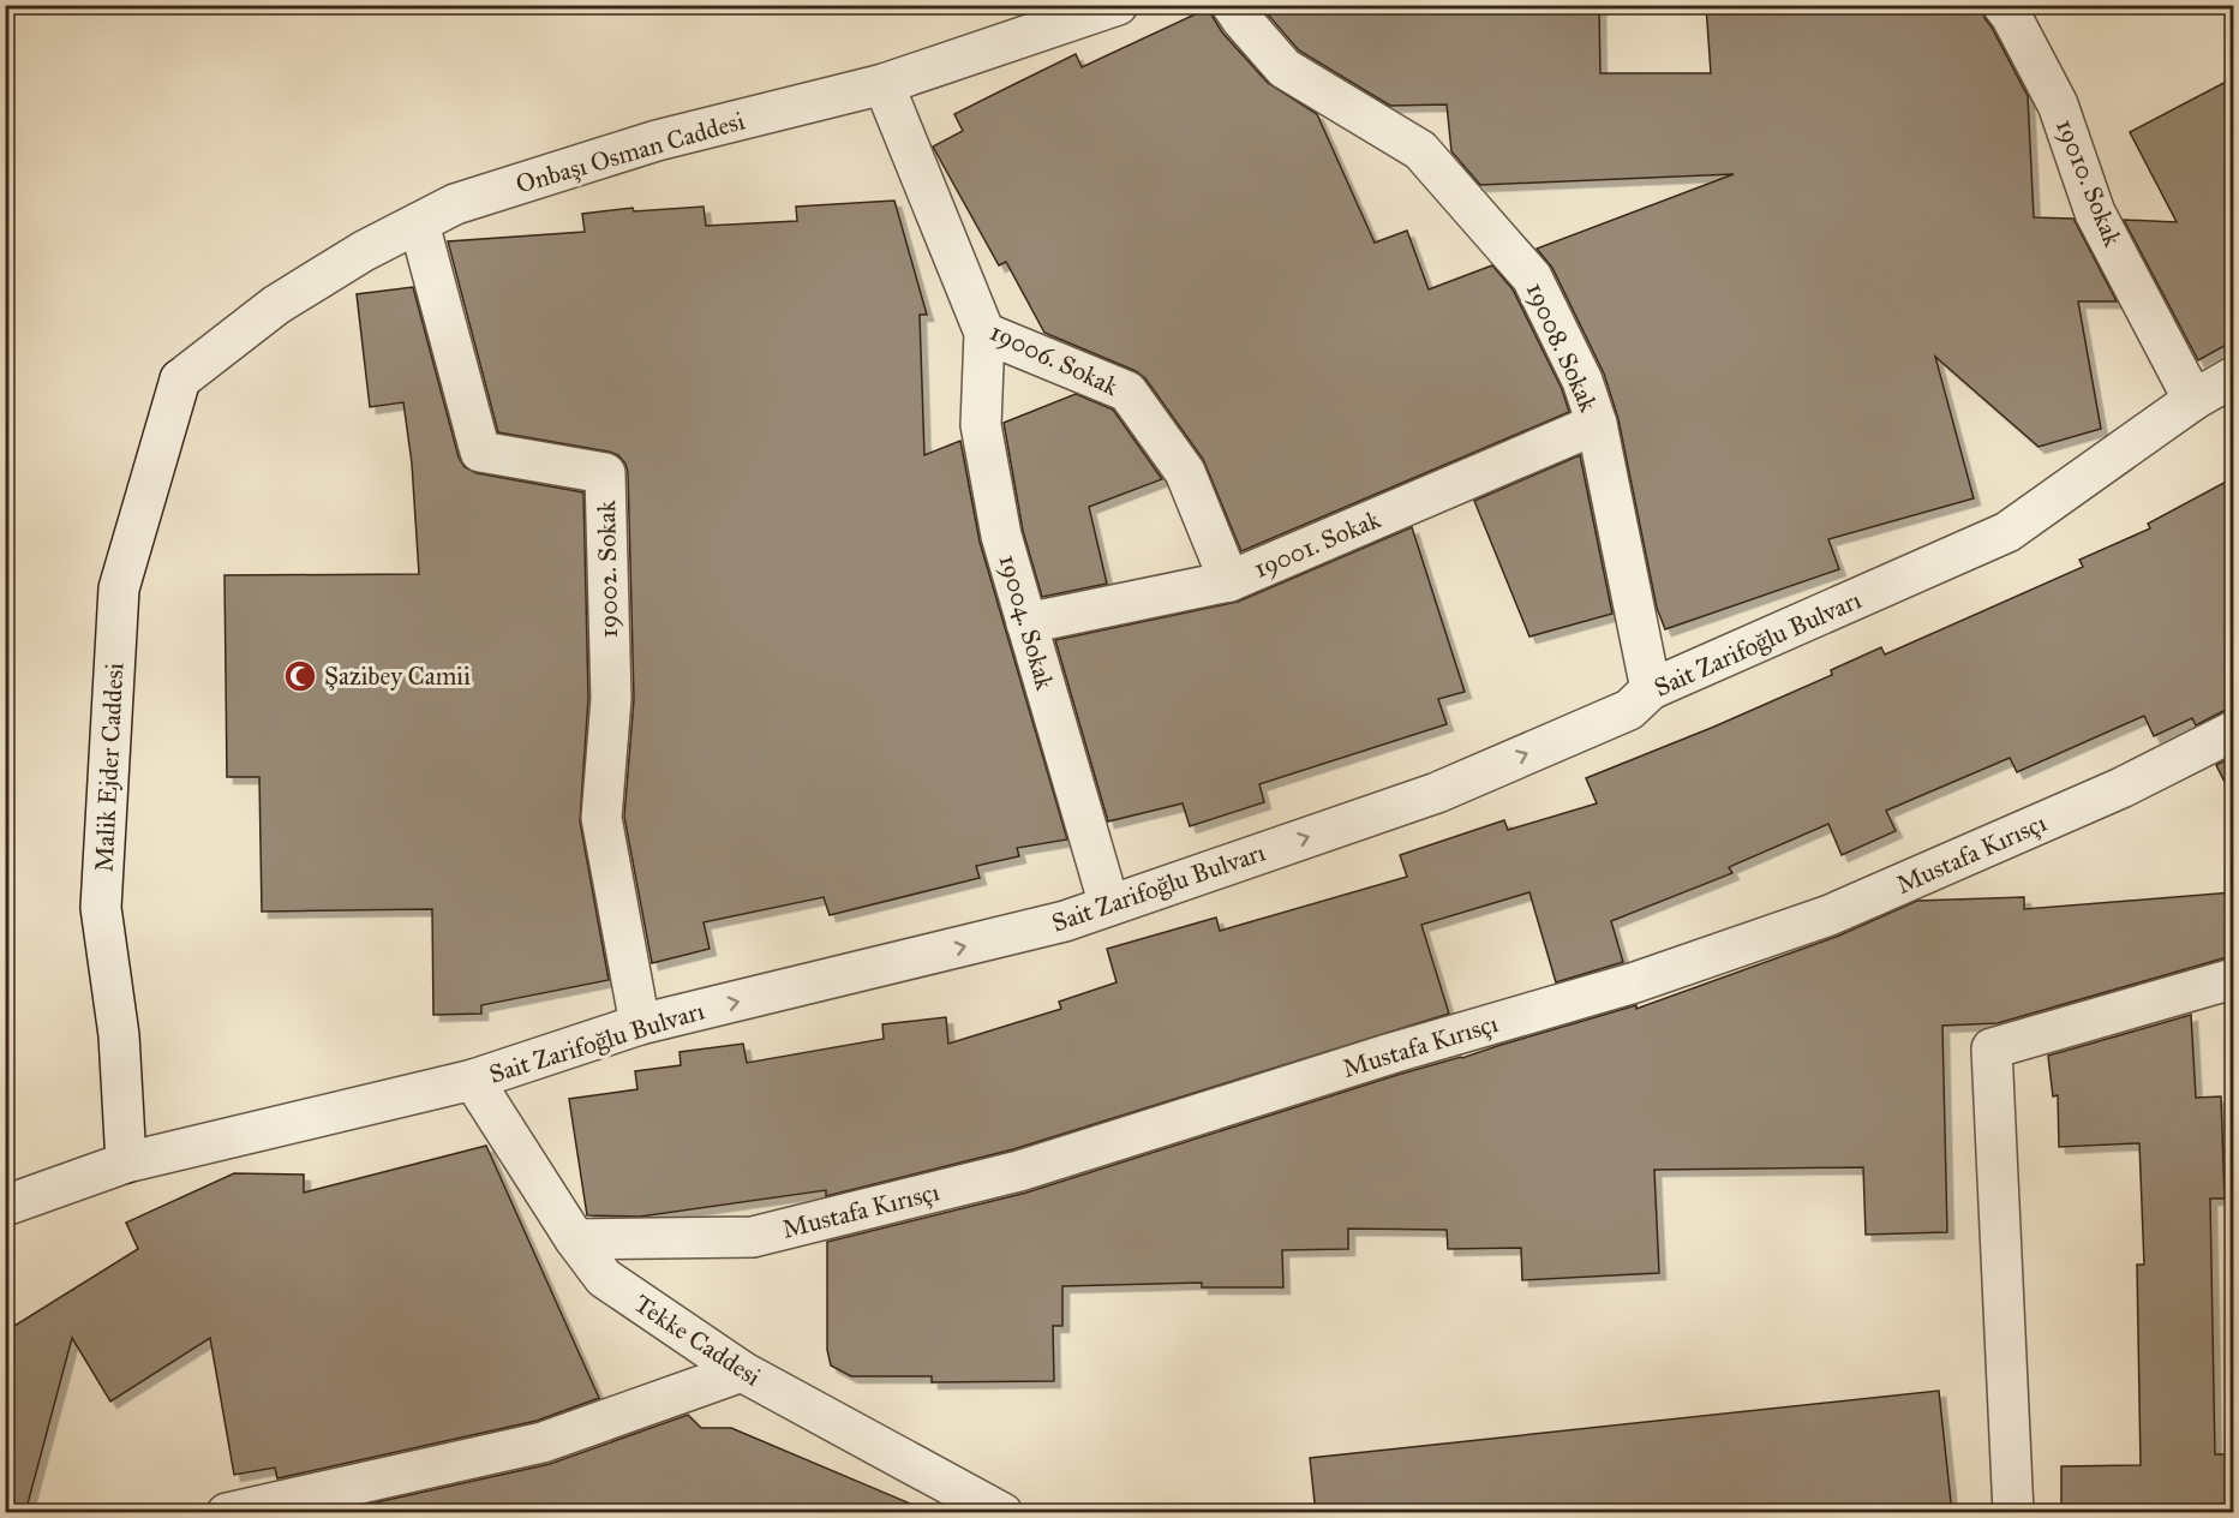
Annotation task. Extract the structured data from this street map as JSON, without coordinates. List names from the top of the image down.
{
  "streets": {
    "street": [
      "Onbaşı Osman Caddesi",
      "19010. Sokak",
      "19008. Sokak",
      "19006. Sokak",
      "19001. Sokak",
      "19002. Sokak",
      "19004. Sokak",
      "Sait Zarifoğlu Bulvarı",
      "Malik Ejder Caddesi",
      "Mustafa Kırısçı",
      "Tekke Caddesi"
    ]
  },
  "crossings": [
    ["Onbaşı Osman Caddesi", "19006. Sokak"],
    ["Onbaşı Osman Caddesi", "19002. Sokak"],
    ["Onbaşı Osman Caddesi", "Malik Ejder Caddesi"],
    ["19010. Sokak", "Sait Zarifoğlu Bulvarı"],
    ["19008. Sokak", "19001. Sokak"],
    ["19008. Sokak", "Sait Zarifoğlu Bulvarı"],
    ["19006. Sokak", "19001. Sokak"],
    ["19006. Sokak", "19004. Sokak"],
    ["19001. Sokak", "19004. Sokak"],
    ["19002. Sokak", "Sait Zarifoğlu Bulvarı"],
    ["19004. Sokak", "Sait Zarifoğlu Bulvarı"],
    ["Sait Zarifoğlu Bulvarı", "Malik Ejder Caddesi"],
    ["Sait Zarifoğlu Bulvarı", "Tekke Caddesi"],
    ["Mustafa Kırısçı", "Tekke Caddesi"]
  ],
  "one_way": ["Sait Zarifoğlu Bulvarı"],
  "places": {
    "mosque": ["Şazibey Camii"]
  }
}
